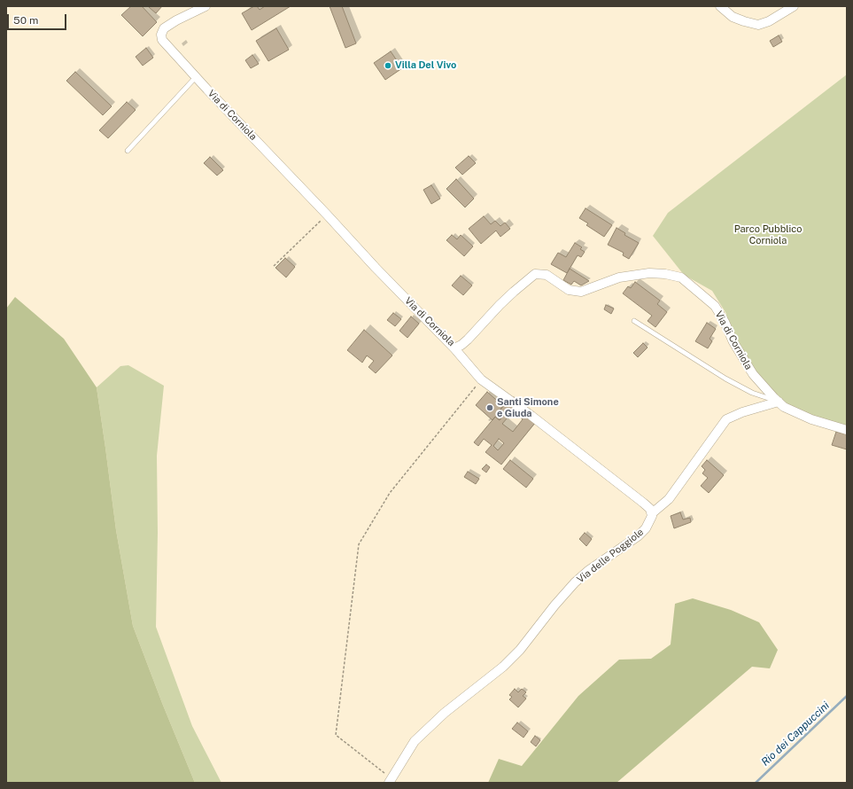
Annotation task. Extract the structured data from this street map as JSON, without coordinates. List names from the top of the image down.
{
  "streets": {
    "street": ["Via di Corniola", "Via delle Poggiole"]
  },
  "water": ["Rio dei Cappuccini"],
  "parks": ["Parco Pubblico Corniola"],
  "places": ["Villa Del Vivo", "Santi Simone e Giuda"],
  "scale_bar": "50 m"
}
